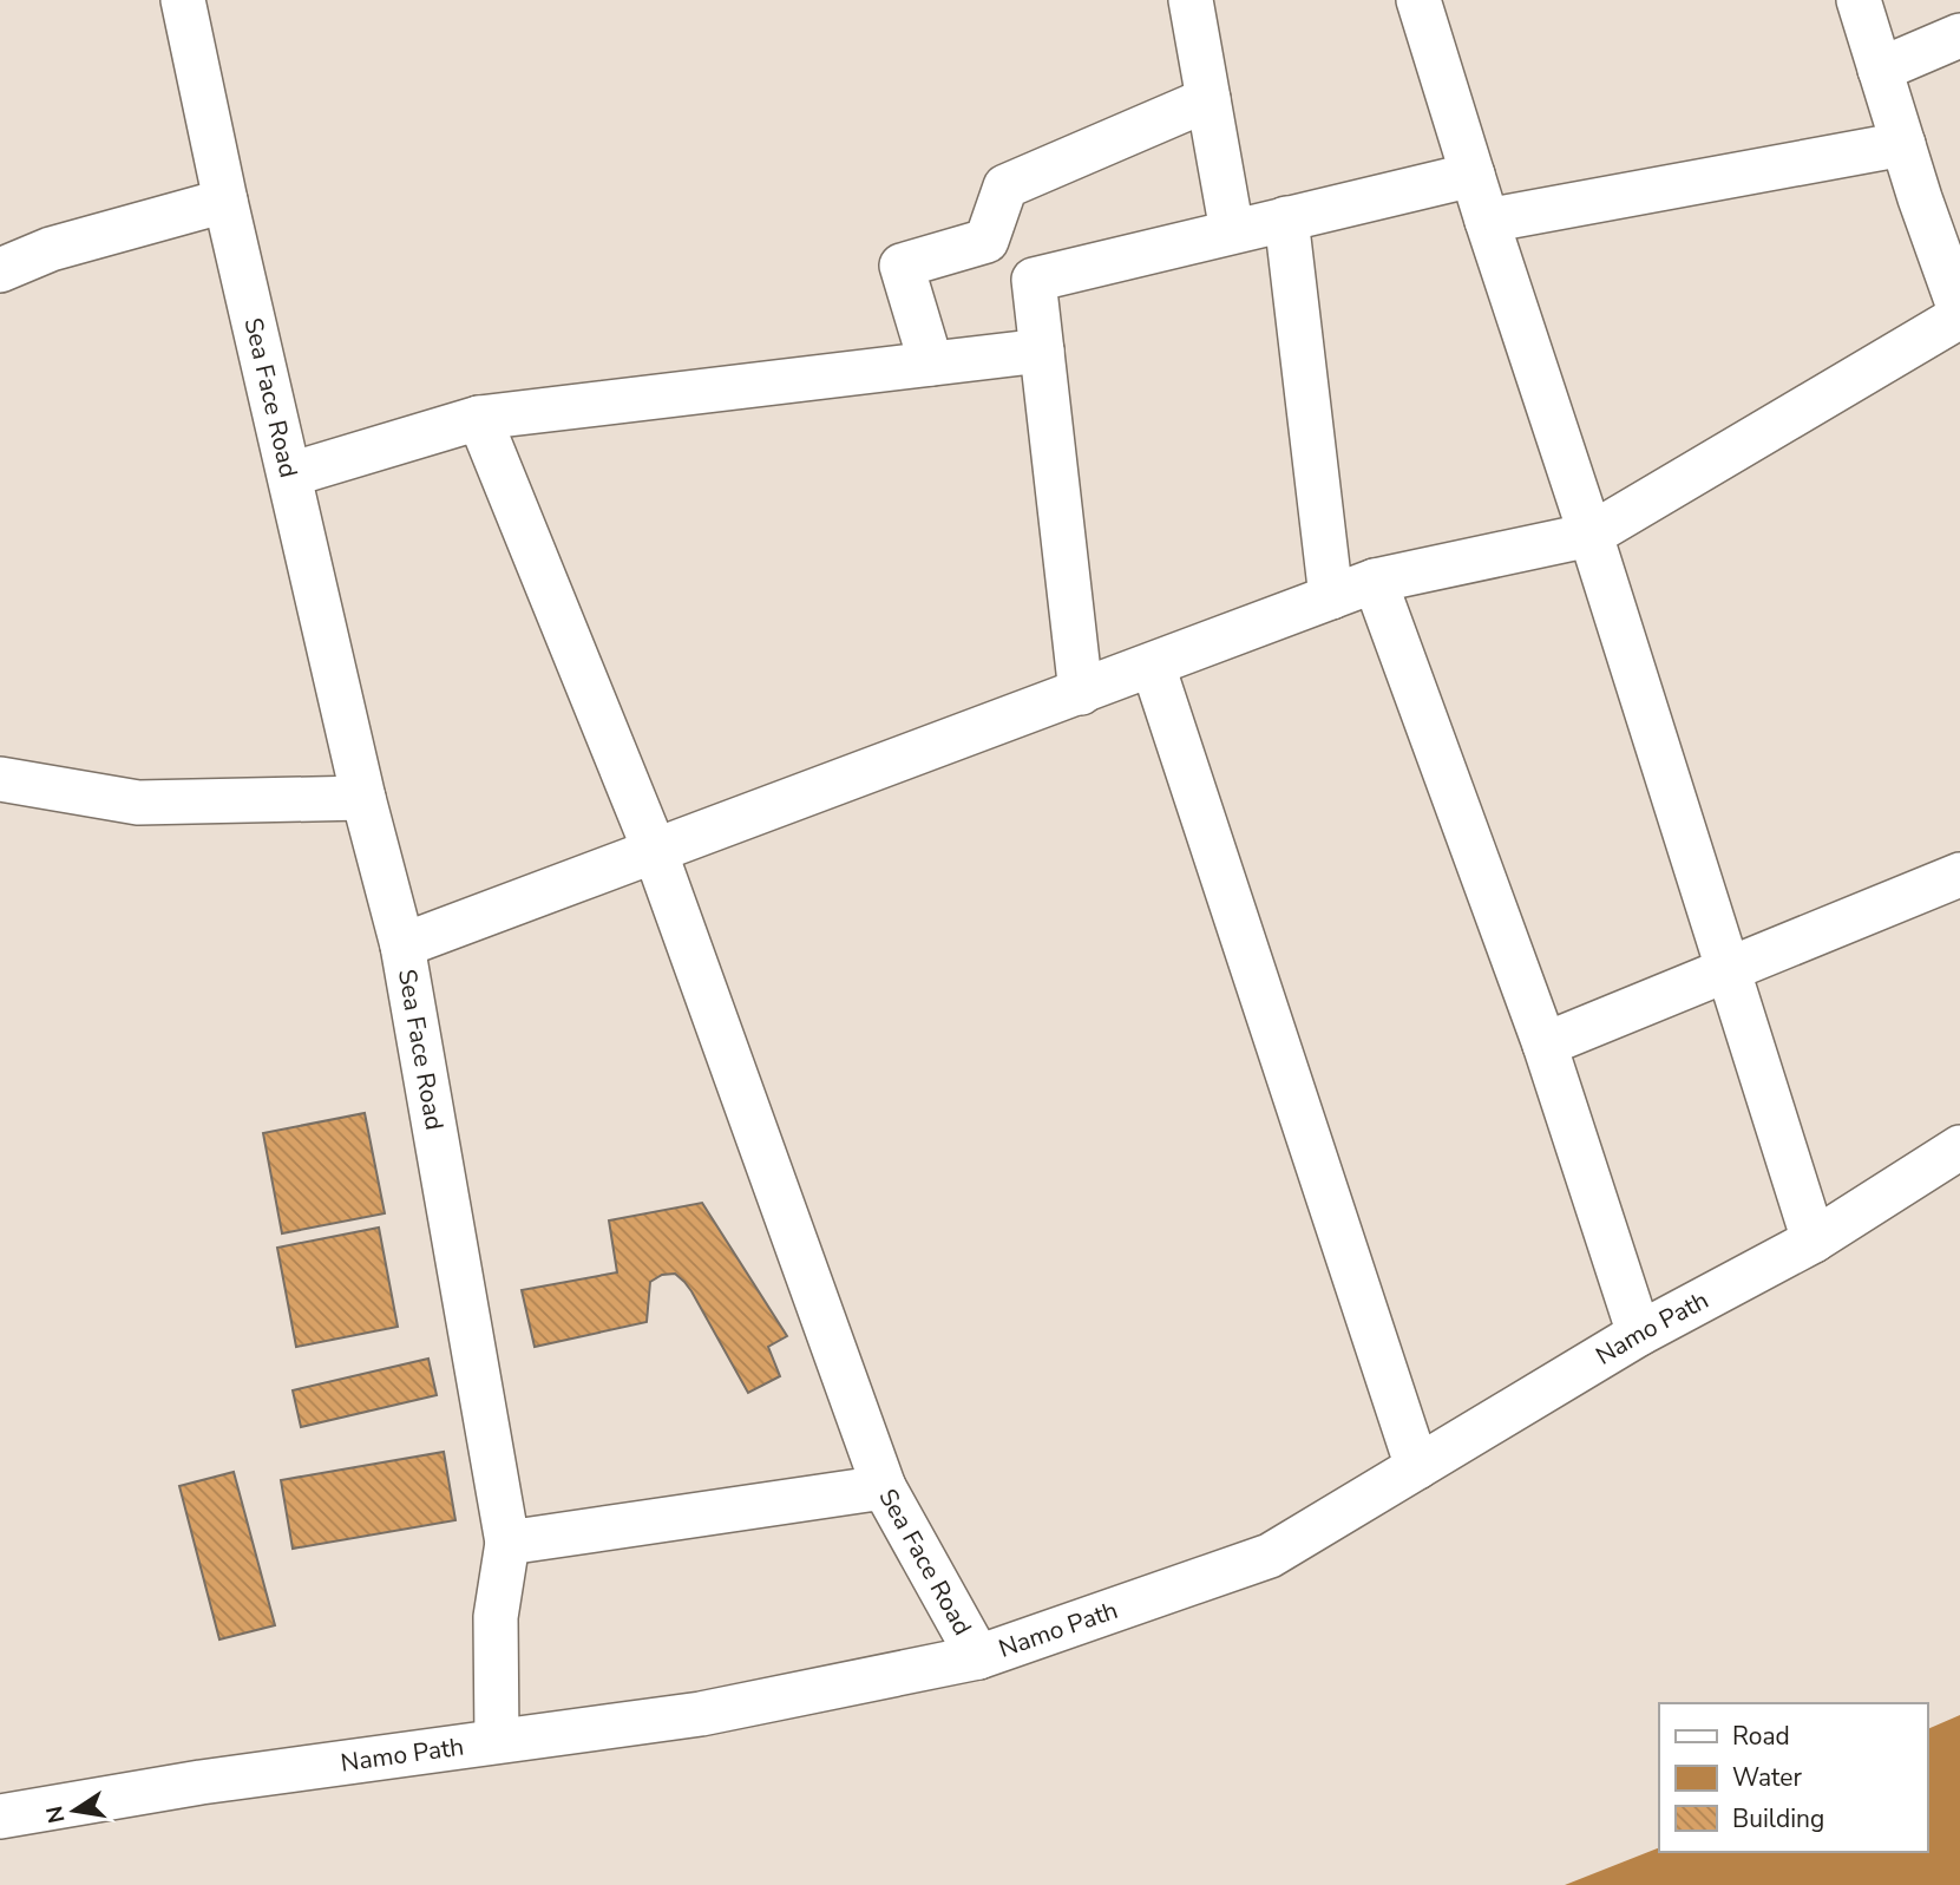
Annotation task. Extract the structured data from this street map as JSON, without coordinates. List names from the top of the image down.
{
  "streets": {
    "street": ["Sea Face Road", "Namo Path"]
  },
  "crossings": [
    ["Sea Face Road", "Namo Path"]
  ],
  "legend": ["Road", "Water", "Building"],
  "north": "left"
}
